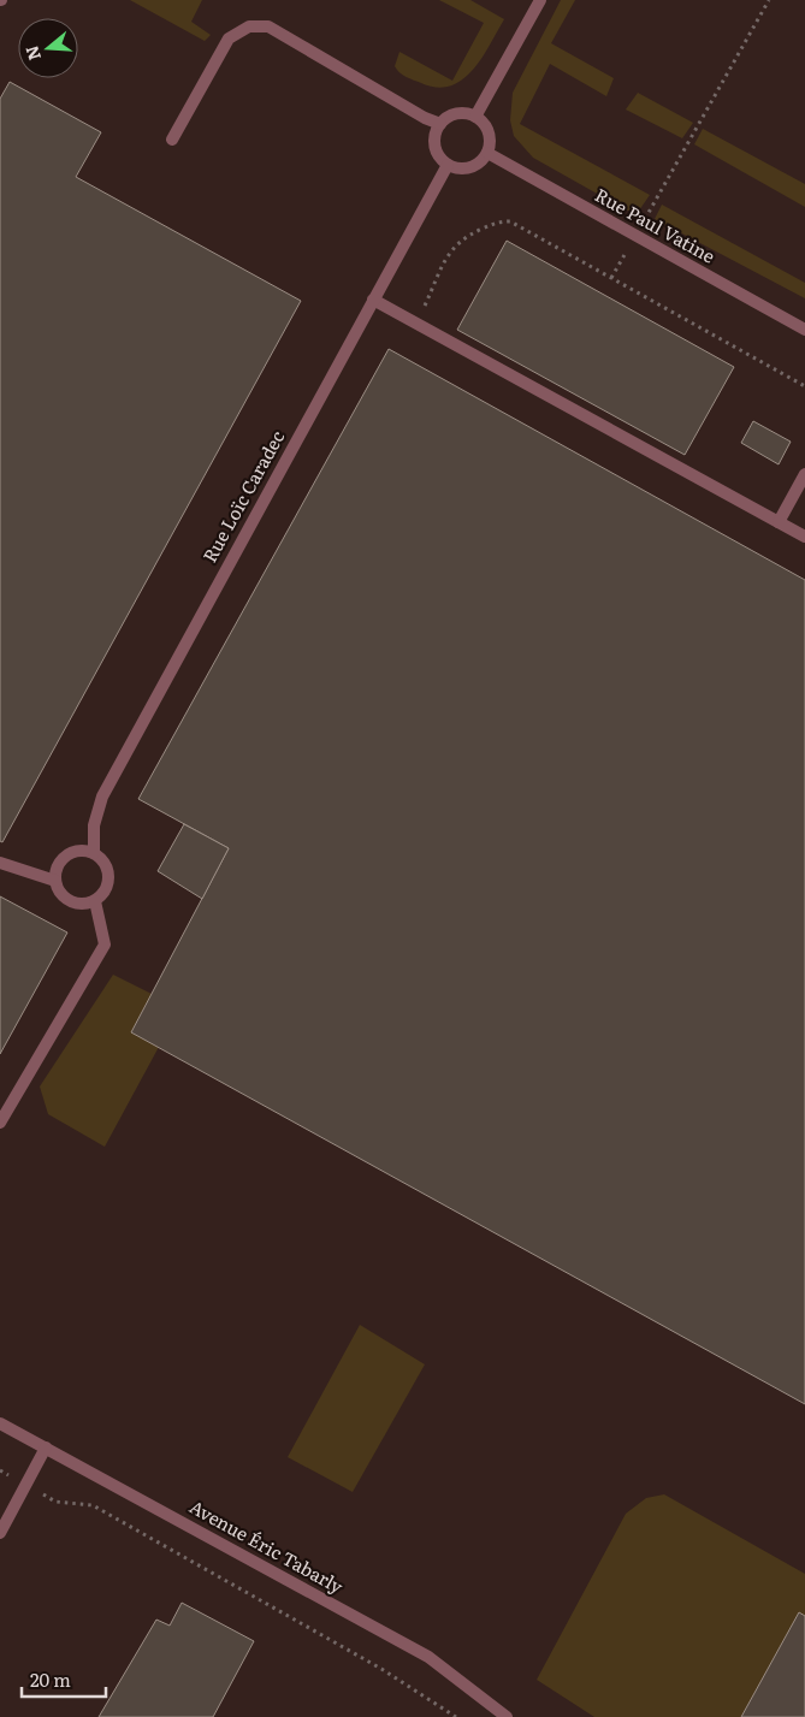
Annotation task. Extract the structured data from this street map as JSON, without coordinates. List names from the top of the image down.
{
  "streets": {
    "street": ["Rue Paul Vatine", "Rue Loïc Caradec", "Avenue Éric Tabarly"]
  },
  "crossings": [
    ["Rue Paul Vatine", "Rue Loïc Caradec"]
  ],
  "scale_bar": "20 m",
  "north": "left"
}
